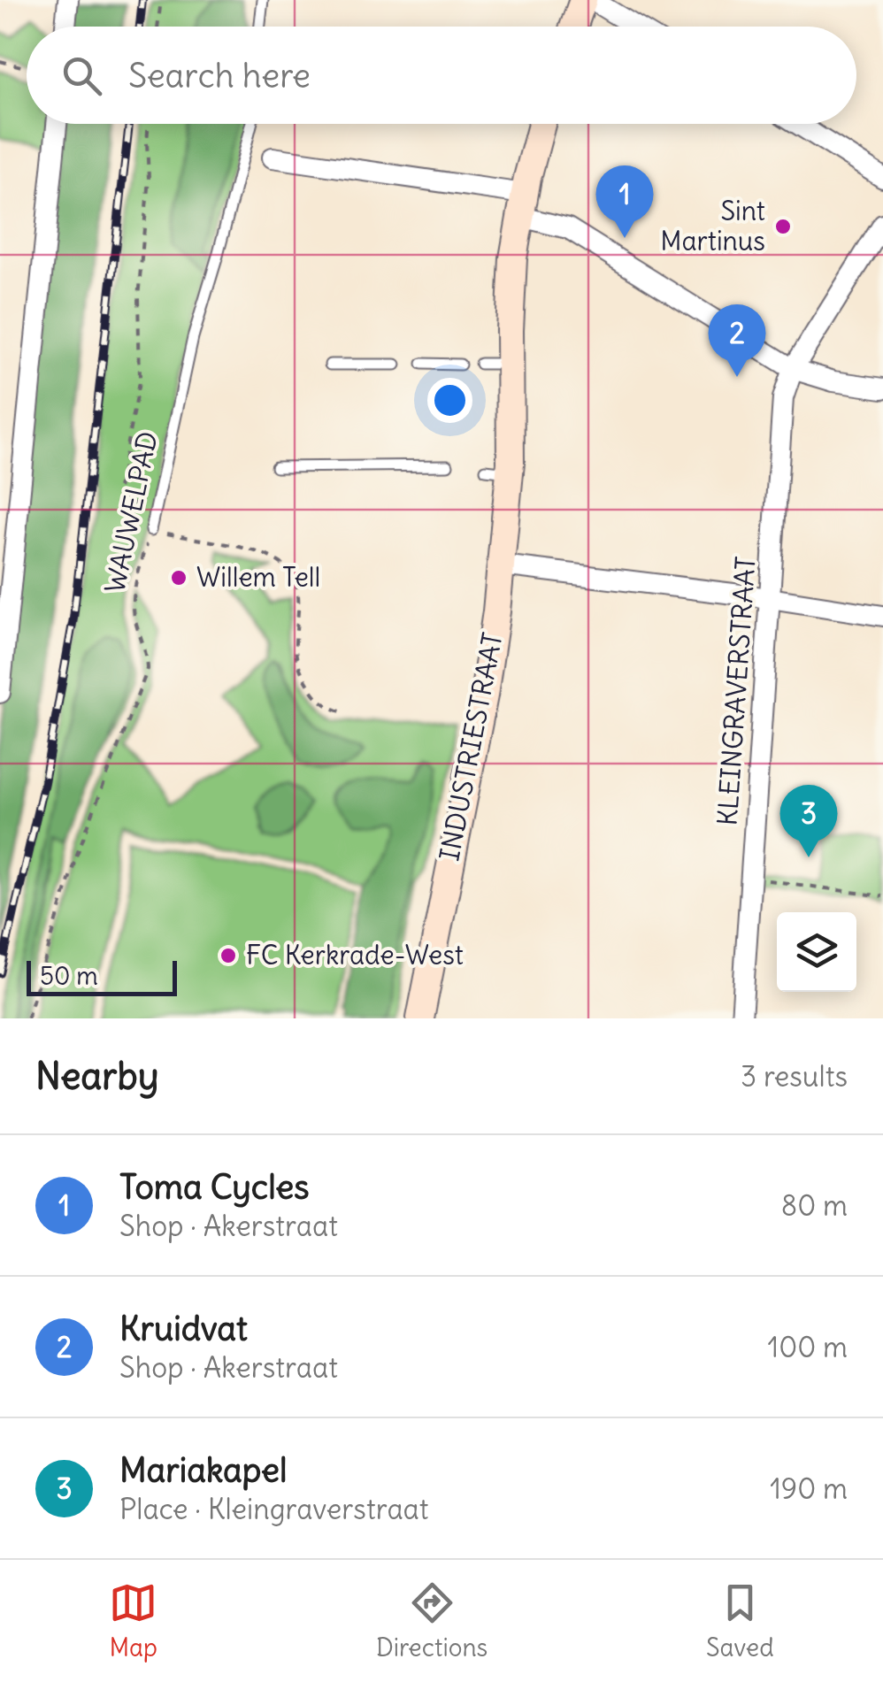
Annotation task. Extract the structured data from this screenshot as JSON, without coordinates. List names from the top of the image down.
{
  "streets": {
    "street": ["KLEINGRAVERSTRAAT", "INDUSTRIESTRAAT"],
    "lane": ["WAUWELPAD"]
  },
  "places": ["Sint Martinus", "Willem Tell", "FC Kerkrade-West"],
  "scale_bar": "50 m",
  "page": {
    "search": "Search here",
    "pins": ["1", "2", "3"],
    "scale": "50 m",
    "heading": ["Nearby", "3 results"],
    "list": [
      {
        "mark": "1",
        "name": "Toma Cycles",
        "note": "Shop · Akerstraat",
        "value": "80 m"
      },
      {
        "mark": "2",
        "name": "Kruidvat",
        "note": "Shop · Akerstraat",
        "value": "100 m"
      },
      {
        "mark": "3",
        "name": "Mariakapel",
        "note": "Place · Kleingraverstraat",
        "value": "190 m"
      }
    ],
    "nav": ["Map", "Directions", "Saved"]
  }
}
